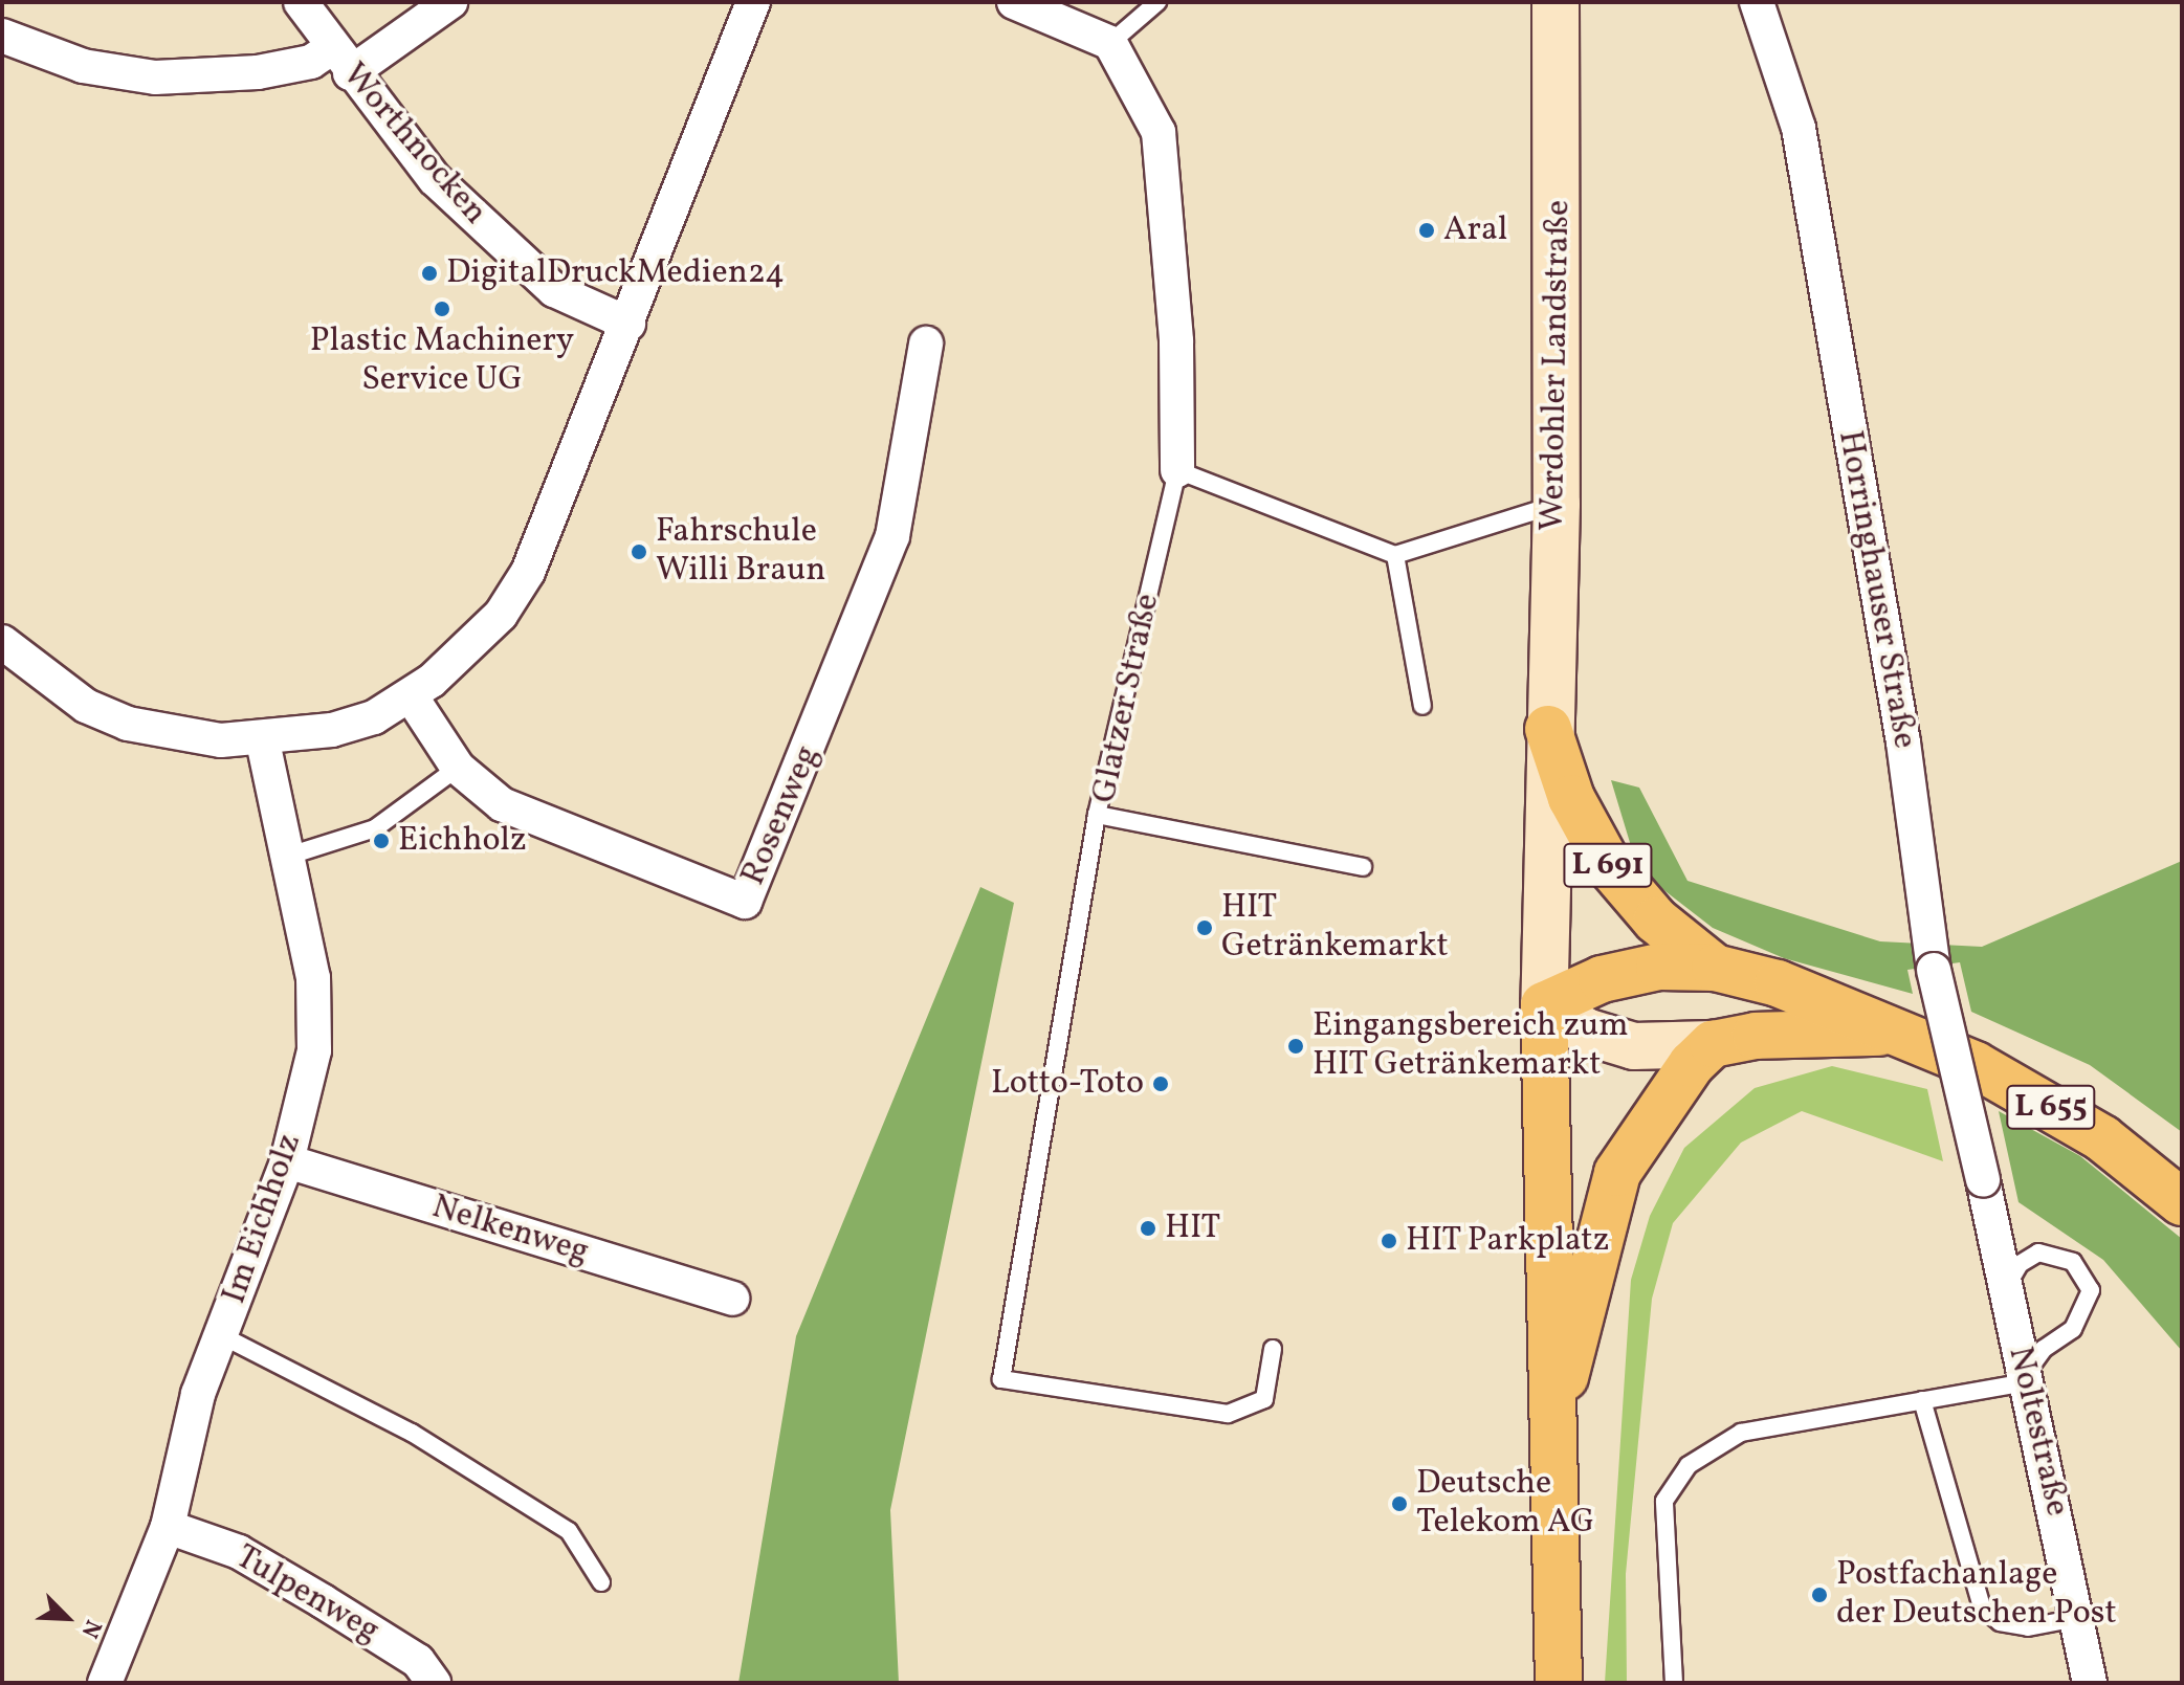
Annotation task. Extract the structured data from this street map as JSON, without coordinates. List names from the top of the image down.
{
  "streets": {
    "main road": ["Werdohler Landstraße", "L 691", "L 655"],
    "street": [
      "Worthnocken",
      "Horringhauser Straße",
      "Glatzer Straße",
      "Rosenweg",
      "Im Eichholz",
      "Nelkenweg",
      "Noltestraße",
      "Tulpenweg"
    ]
  },
  "crossings": [
    ["Werdohler Landstraße", "L 691"],
    ["Horringhauser Straße", "Noltestraße"],
    ["L 691", "L 655"],
    ["Im Eichholz", "Nelkenweg"],
    ["Im Eichholz", "Tulpenweg"]
  ],
  "places": [
    "Aral",
    "DigitalDruckMedien24",
    "Plastic Machinery Service UG",
    "Fahrschule Willi Braun",
    "Eichholz",
    "HIT Getränkemarkt",
    "Eingangsbereich zum HIT Getränkemarkt",
    "Lotto-Toto",
    "HIT",
    "HIT Parkplatz",
    "Deutsche Telekom AG",
    "Postfachanlage der Deutschen Post"
  ],
  "north": "bottom right"
}
